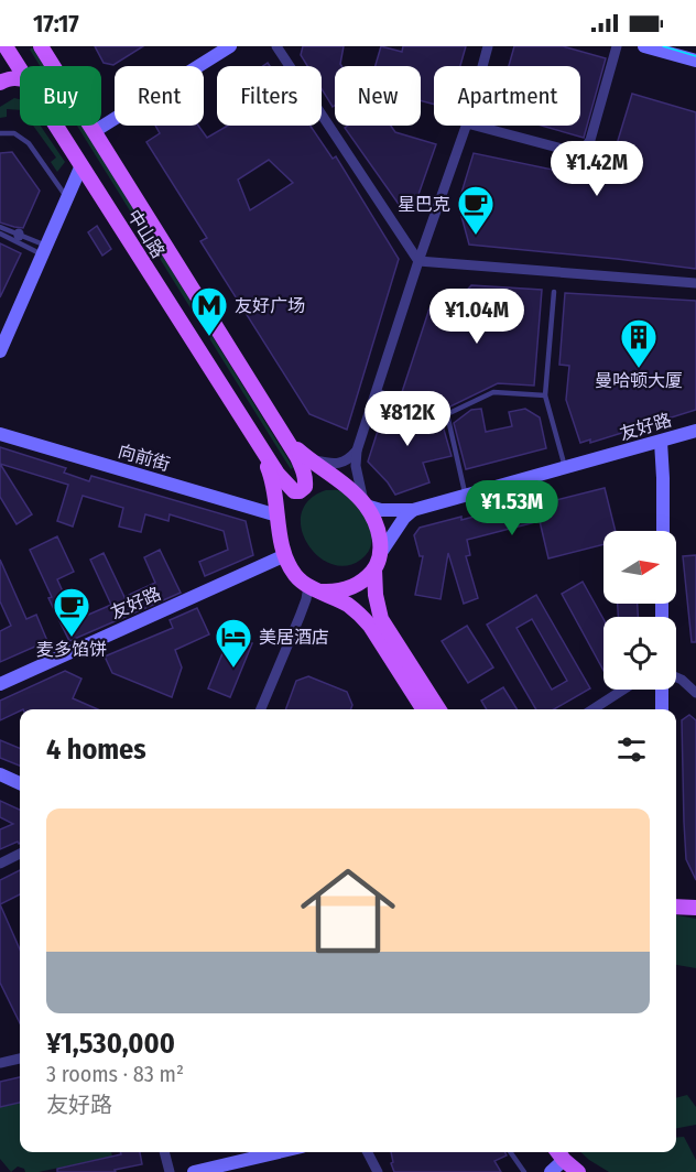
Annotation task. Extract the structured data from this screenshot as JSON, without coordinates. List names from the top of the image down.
{
  "streets": {
    "main road": ["中山路"],
    "street": ["友好路", "向前街"]
  },
  "places": {
    "cafe": ["星巴克", "麦多馅饼"],
    "metro station": ["友好广场"],
    "building": ["曼哈顿大厦"],
    "hotel": ["美居酒店"]
  },
  "north": "right",
  "page": {
    "status": "17:17",
    "chip": [
      "Buy",
      "Rent",
      "Filters",
      "New",
      "Apartment"
    ],
    "price": [
      "¥1.42M",
      "¥1.04M",
      "¥812K",
      "¥1.53M"
    ],
    "heading": "4 homes",
    "list": [
      {
        "name": "¥1,530,000",
        "note": "3 rooms · 83 m² · 友好路"
      }
    ]
  }
}
